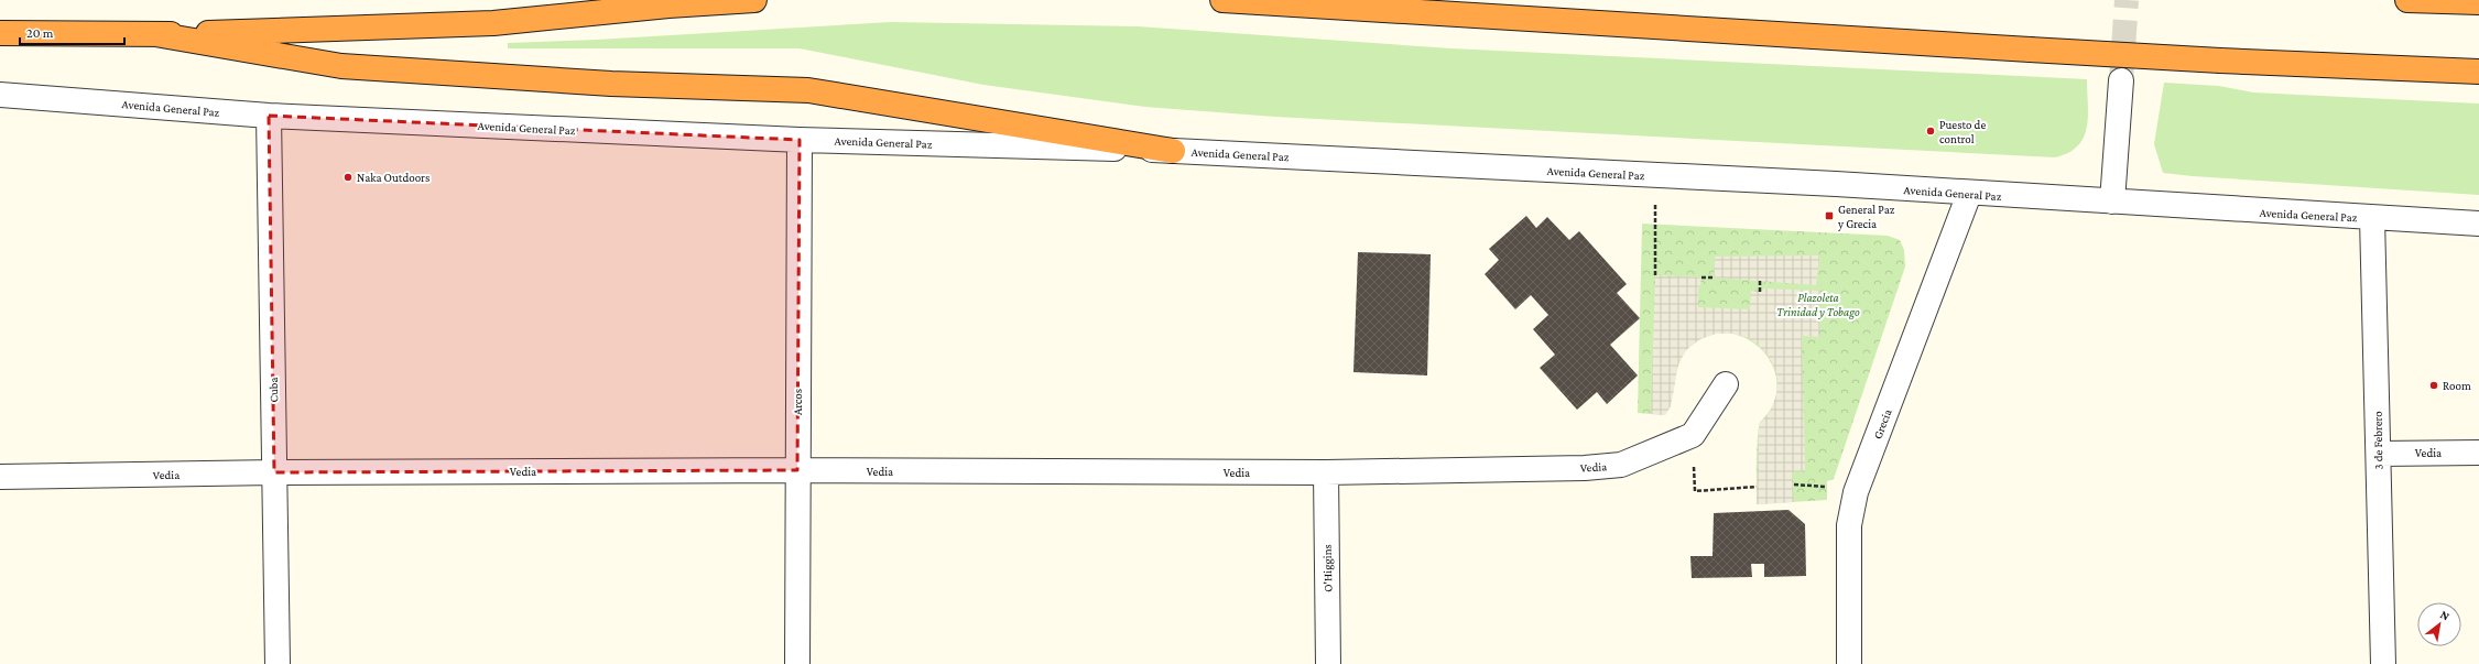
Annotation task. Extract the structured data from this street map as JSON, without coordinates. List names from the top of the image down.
{
  "streets": {
    "street": [
      "Avenida General Paz",
      "Cuba",
      "Arcos",
      "Grecia",
      "3 de Febrero",
      "Vedia",
      "O'Higgins"
    ]
  },
  "crossings": [
    ["Avenida General Paz", "Cuba"],
    ["Avenida General Paz", "Arcos"],
    ["Avenida General Paz", "Grecia"],
    ["Avenida General Paz", "3 de Febrero"],
    ["Cuba", "Vedia"],
    ["Arcos", "Vedia"],
    ["3 de Febrero", "Vedia"],
    ["Vedia", "O'Higgins"]
  ],
  "parks": ["Plazoleta Trinidad y Tobago"],
  "places": {
    "other": ["Puesto de control", "Naka Outdoors", "Room"],
    "transit": ["General Paz y Grecia"]
  },
  "scale_bar": "20 m",
  "north": "top right"
}
